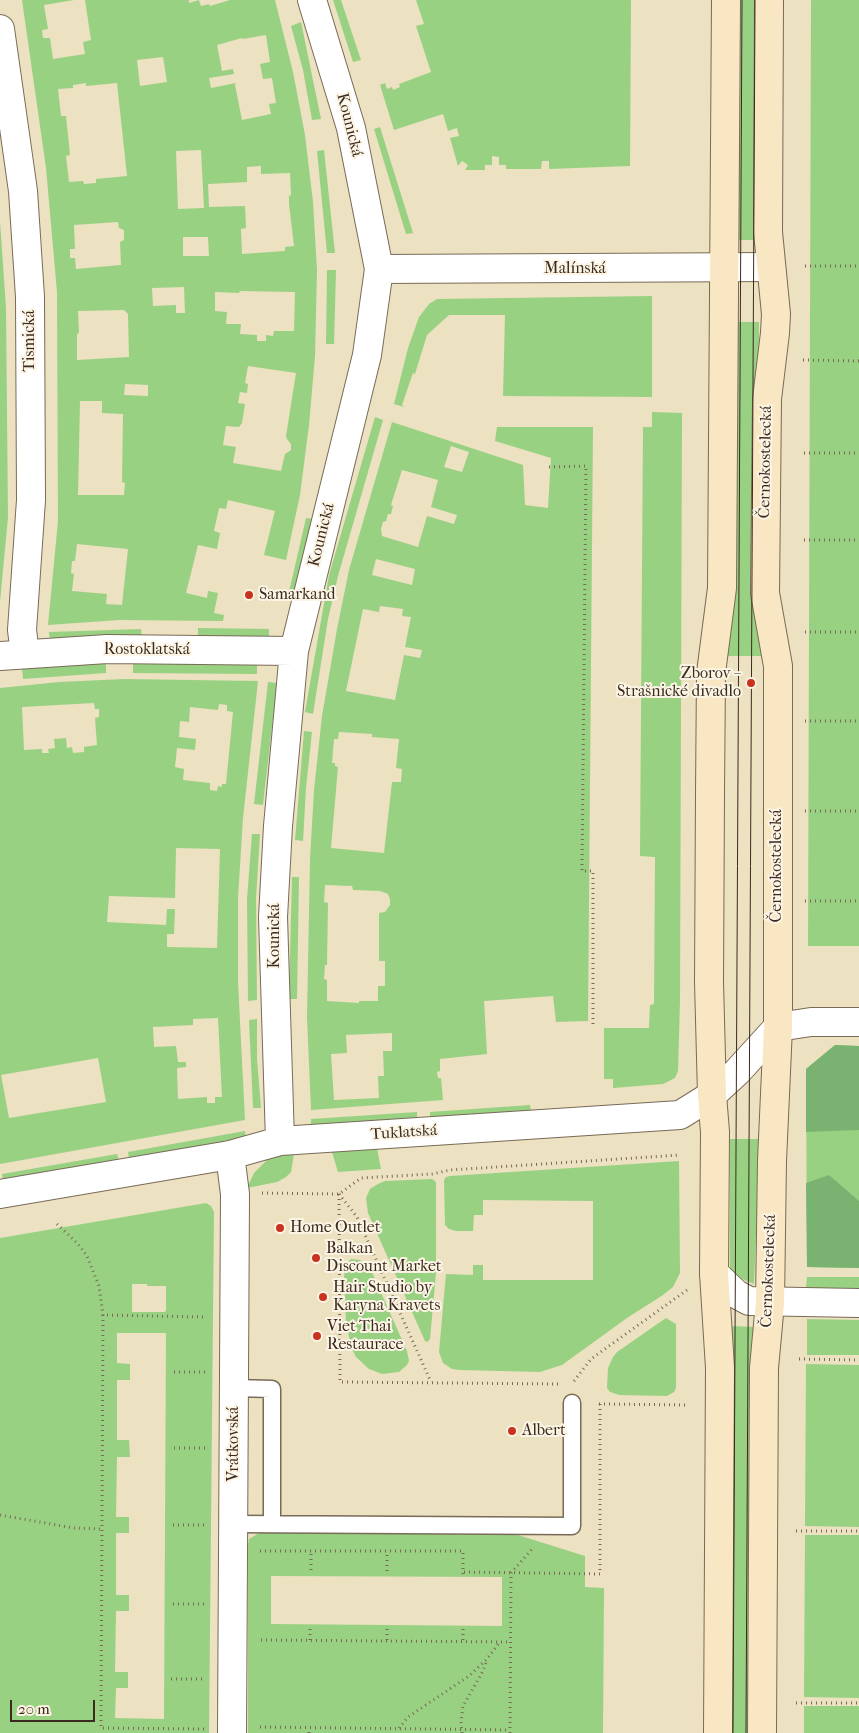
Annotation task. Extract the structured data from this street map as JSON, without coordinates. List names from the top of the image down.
{
  "streets": {
    "main road": ["Černokostelecká"],
    "street": [
      "Kounická",
      "Malínská",
      "Tismická",
      "Rostoklatská",
      "Tuklatská",
      "Vrátkovská"
    ]
  },
  "crossings": [
    ["Kounická", "Malínská"],
    ["Kounická", "Rostoklatská"],
    ["Kounická", "Tuklatská"],
    ["Malínská", "Černokostelecká"],
    ["Tismická", "Rostoklatská"],
    ["Černokostelecká", "Tuklatská"],
    ["Tuklatská", "Vrátkovská"]
  ],
  "places": [
    "Samarkand",
    "Zborov – Strašnické divadlo",
    "Home Outlet",
    "Balkan Discount Market",
    "Hair Studio by Karyna Kravets",
    "Viet Thai Restaurace",
    "Albert"
  ],
  "scale_bar": "20 m"
}
